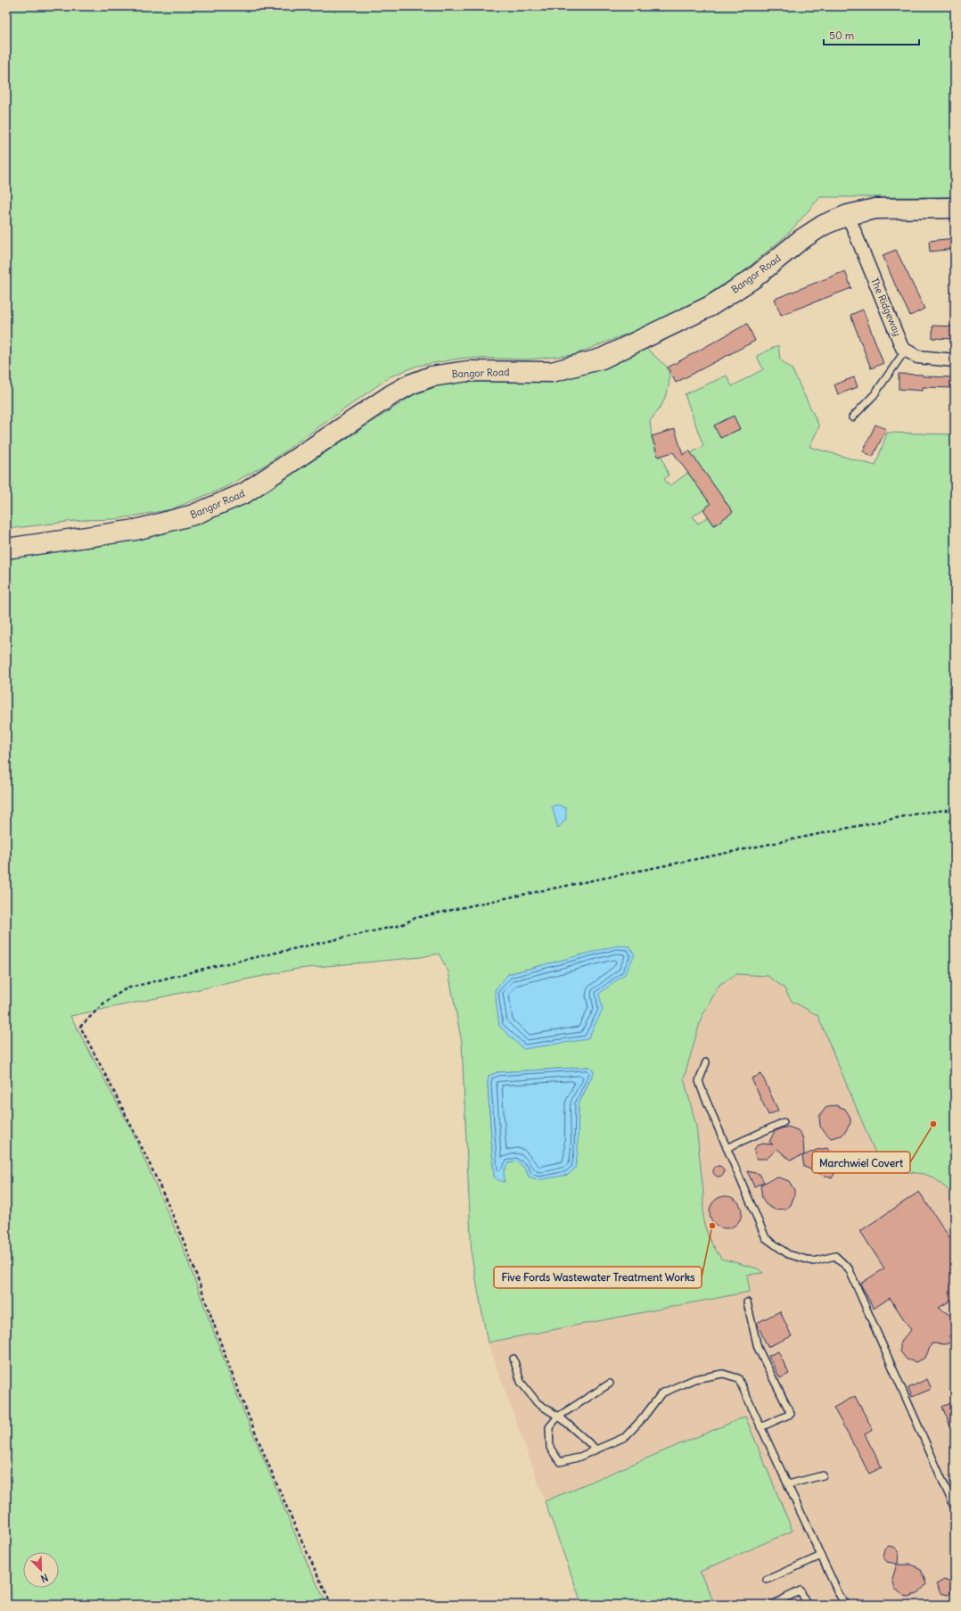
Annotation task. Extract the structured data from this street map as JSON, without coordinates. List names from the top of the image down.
{
  "streets": {
    "main road": ["Bangor Road"],
    "street": ["The Ridgeway"]
  },
  "crossings": [
    ["Bangor Road", "The Ridgeway"]
  ],
  "places": ["Marchwiel Covert", "Five Fords Wastewater Treatment Works"],
  "scale_bar": "50 m",
  "north": "bottom right"
}
